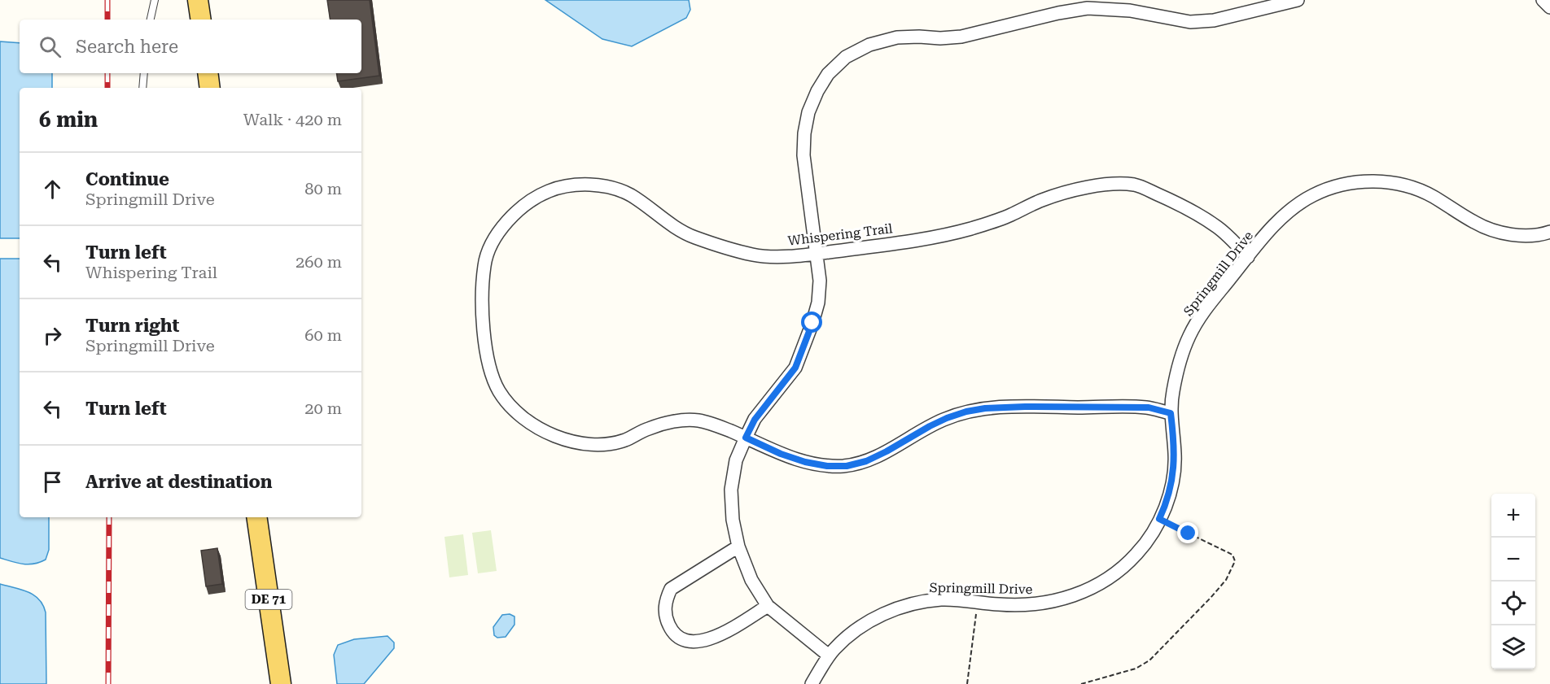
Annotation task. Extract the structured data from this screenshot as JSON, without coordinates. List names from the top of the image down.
{
  "streets": {
    "main road": ["DE 71"],
    "street": ["Whispering Trail", "Springmill Drive"]
  },
  "crossings": [
    ["Whispering Trail", "Springmill Drive"]
  ],
  "page": {
    "search": "Search here",
    "heading": ["6 min", "Walk · 420 m"],
    "list": [
      ["Continue", "Springmill Drive", "80 m"],
      ["Turn left", "Whispering Trail", "260 m"],
      ["Turn right", "Springmill Drive", "60 m"],
      ["Turn left", "20 m"],
      "Arrive at destination"
    ],
    "map_buttons": ["+", "−"]
  }
}
